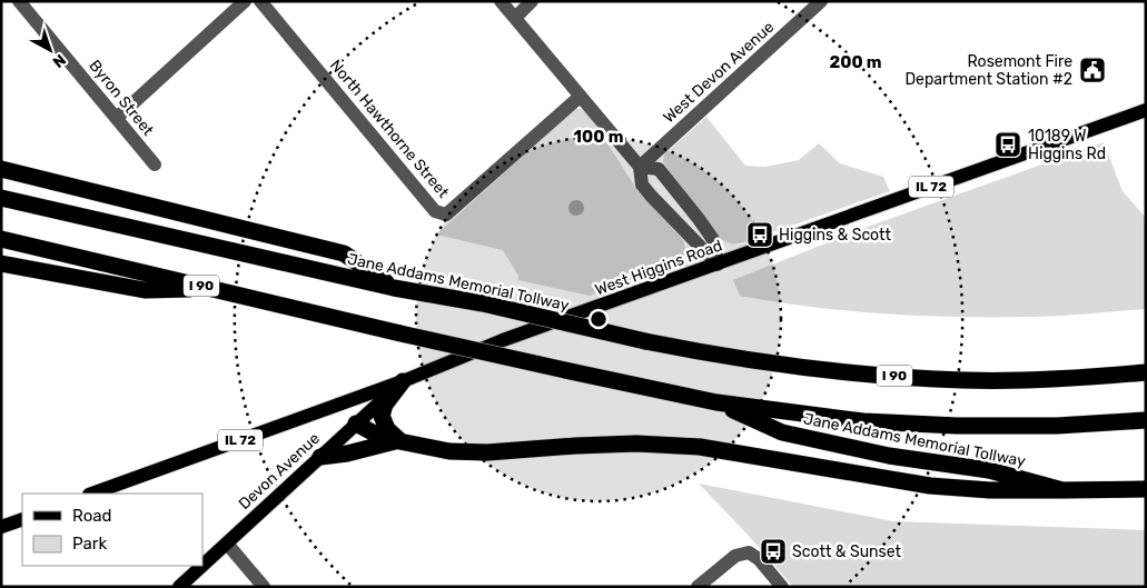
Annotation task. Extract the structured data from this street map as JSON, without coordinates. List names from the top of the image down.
{
  "streets": {
    "highway": ["Jane Addams Memorial Tollway", "I 90"],
    "main road": ["IL 72", "West Higgins Road", "Devon Avenue"],
    "street": ["West Devon Avenue", "Byron Street", "North Hawthorne Street"]
  },
  "crossings": [
    ["West Higgins Road", "Devon Avenue"]
  ],
  "places": {
    "public building": ["Rosemont Fire Department Station #2"],
    "bus stop": ["10189 W Higgins Rd", "Higgins & Scott", "Scott & Sunset"]
  },
  "legend": ["Road", "Park"],
  "north": "bottom right",
  "rings": ["200 m", "100 m"]
}
